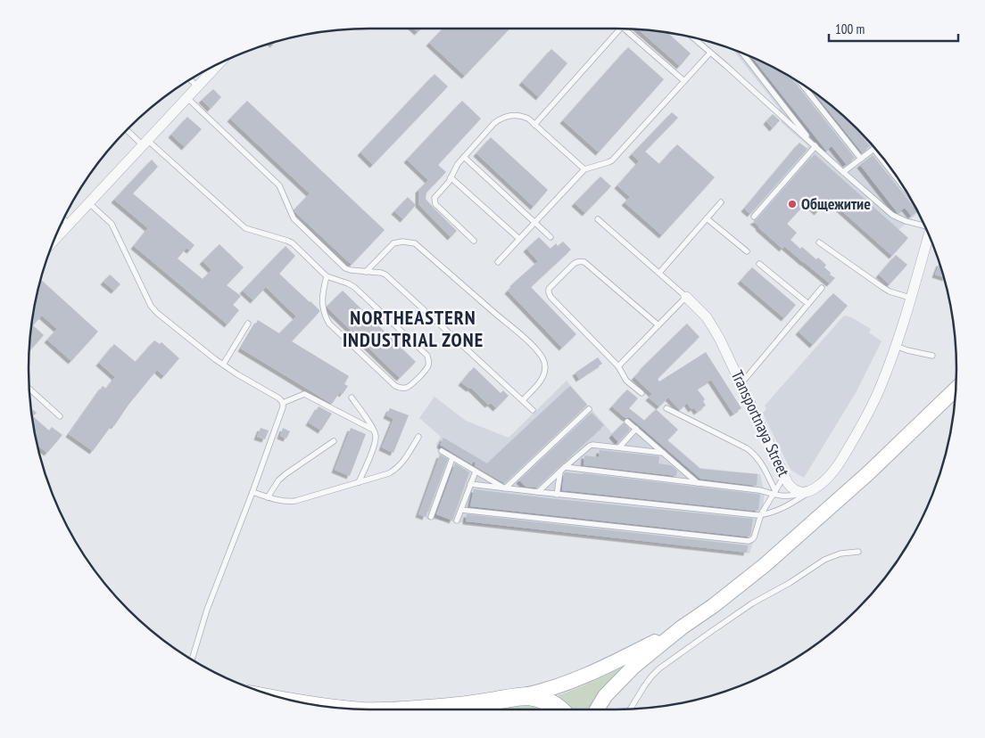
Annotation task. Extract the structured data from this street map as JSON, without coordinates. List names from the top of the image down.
{
  "streets": {
    "street": ["Transportnaya Street"]
  },
  "districts": ["NORTHEASTERN INDUSTRIAL ZONE"],
  "places": ["Общежитие"],
  "scale_bar": "100 m"
}
